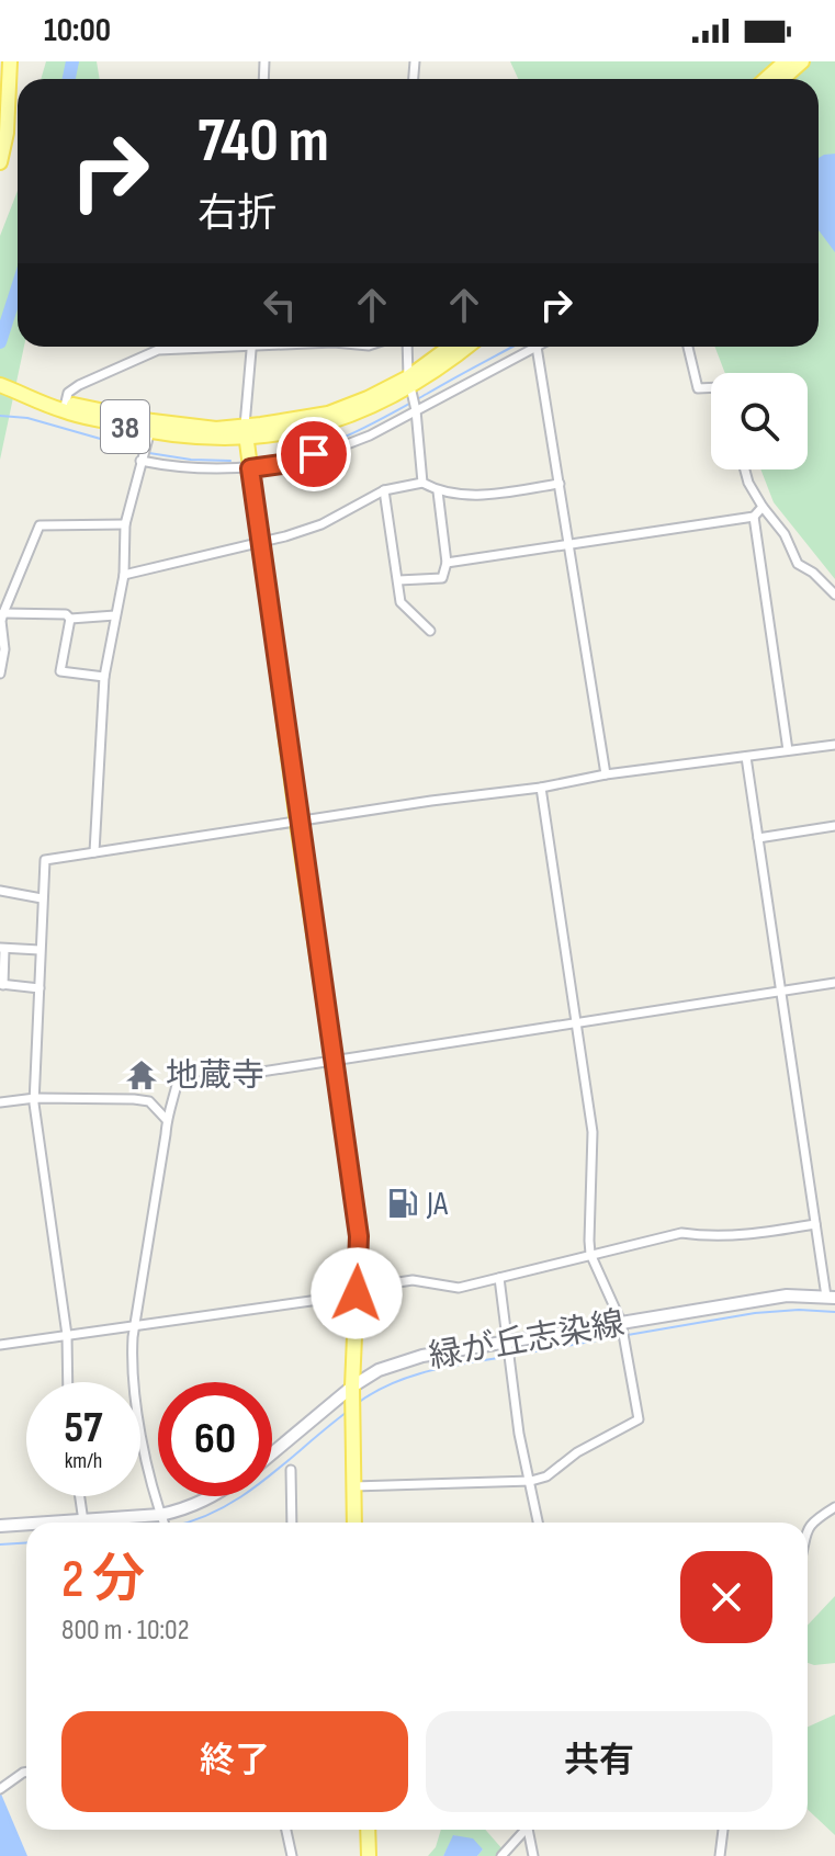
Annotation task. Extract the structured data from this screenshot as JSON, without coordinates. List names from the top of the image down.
{
  "streets": {
    "main road": ["38"],
    "street": ["緑が丘志染線"]
  },
  "places": {
    "temple": ["地蔵寺"],
    "fuel station": ["JA"]
  },
  "page": {
    "status": "10:00",
    "turn": ["740 m", "右折"],
    "speed": "57 km/h",
    "limit": "60",
    "heading": ["2 分", "800 m · 10:02"],
    "buttons": ["終了", "共有"]
  }
}
